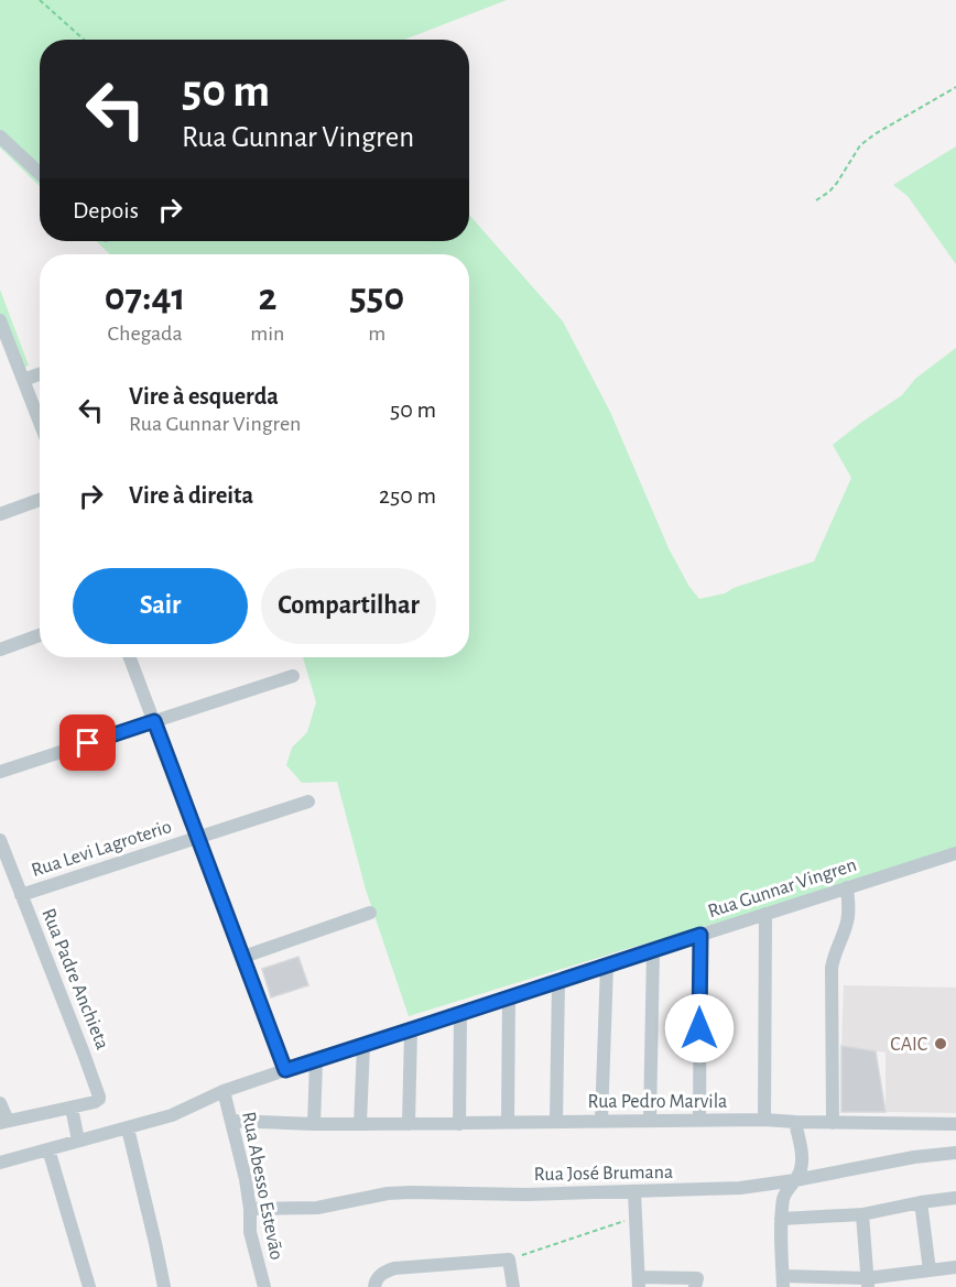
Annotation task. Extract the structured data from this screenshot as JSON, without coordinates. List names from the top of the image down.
{
  "streets": {
    "street": [
      "Rua Levi Lagroterio",
      "Rua Gunnar Vingren",
      "Rua Padre Anchieta",
      "Rua Pedro Marvila",
      "Rua José Brumana",
      "Rua Abesso Estevão"
    ]
  },
  "crossings": [
    ["Rua Levi Lagroterio", "Rua Padre Anchieta"],
    ["Rua Gunnar Vingren", "Rua Abesso Estevão"],
    ["Rua Pedro Marvila", "Rua Abesso Estevão"],
    ["Rua José Brumana", "Rua Abesso Estevão"]
  ],
  "places": ["CAIC"],
  "page": {
    "turn": ["50 m", "Rua Gunnar Vingren"],
    "then": "Depois",
    "eta": [
      "07:41",
      "Chegada",
      "2",
      "min",
      "550",
      "m"
    ],
    "list": [
      {
        "name": "Vire à esquerda",
        "note": "Rua Gunnar Vingren",
        "value": "50 m"
      },
      {
        "name": "Vire à direita",
        "value": "250 m"
      }
    ],
    "buttons": ["Sair", "Compartilhar"]
  }
}
